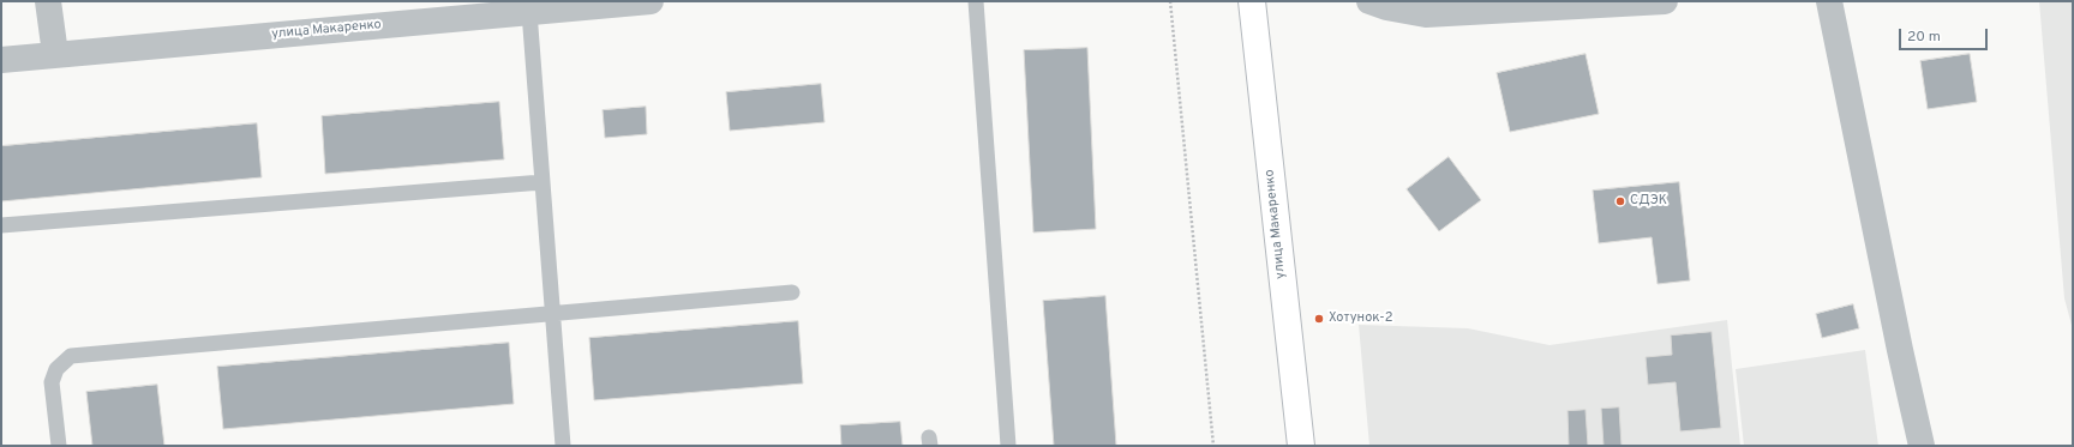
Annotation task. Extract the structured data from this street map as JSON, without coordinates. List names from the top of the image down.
{
  "streets": {
    "main road": ["улица Макаренко"]
  },
  "places": ["СДЭК", "Хотунок-2"],
  "scale_bar": "20 m"
}
